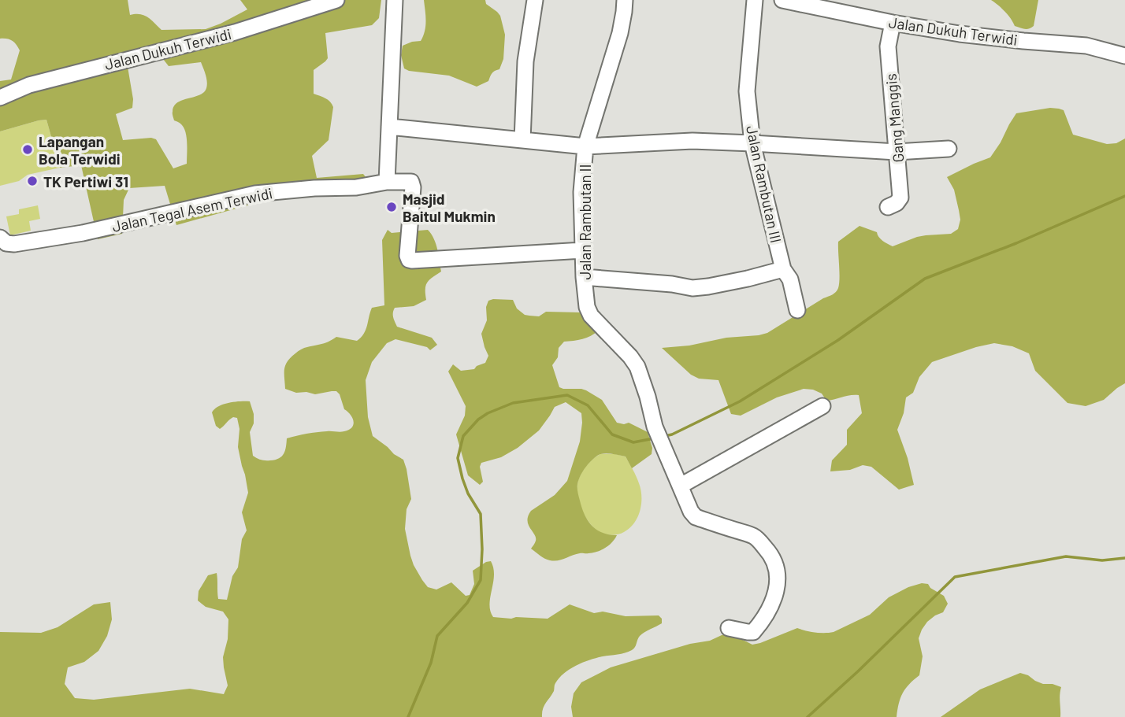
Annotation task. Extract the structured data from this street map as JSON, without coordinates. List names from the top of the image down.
{
  "streets": {
    "street": [
      "Jalan Dukuh Terwidi",
      "Gang Manggis",
      "Jalan Rambutan III",
      "Jalan Tegal Asem Terwidi",
      "Jalan Rambutan II"
    ]
  },
  "crossings": [
    ["Jalan Dukuh Terwidi", "Gang Manggis"],
    ["Jalan Tegal Asem Terwidi", "Jalan Rambutan II"]
  ],
  "places": ["Lapangan Bola Terwidi", "TK Pertiwi 31", "Masjid Baitul Mukmin"]
}
